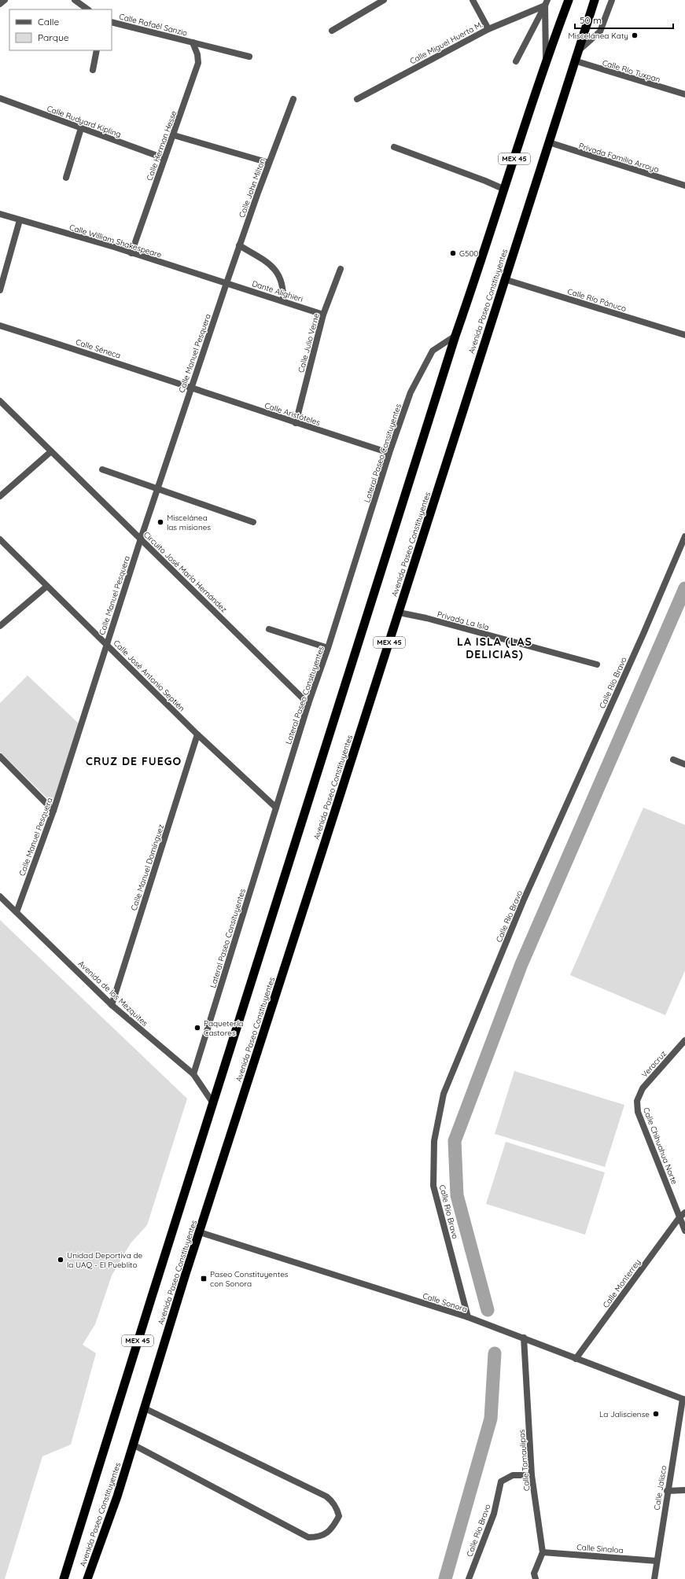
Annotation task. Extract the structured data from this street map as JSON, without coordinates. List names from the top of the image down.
{
  "streets": {
    "highway": ["MEX 45", "Avenida Paseo Constituyentes"],
    "street": [
      "Calle Rafaél Sanzio",
      "Calle Miguel Huerta M.",
      "Calle Río Tuxpan",
      "Calle Rudyard Kipling",
      "Calle Herman Hesse",
      "Privada Familia Arroyo",
      "Calle John Milton",
      "Calle William Shakespeare",
      "Dante Alighieri",
      "Calle Río Pánuco",
      "Calle Julio Verne",
      "Calle Séneca",
      "Calle Manuel Pesquera",
      "Calle Aristóteles",
      "Lateral Paseo Consituyentes",
      "Circuito José María Hernández",
      "Privada La Isla",
      "Calle José Antonio Septién",
      "Calle Río Bravo",
      "Calle Manuel Domínguez",
      "Avenida de los Mezquites",
      "Veracruz",
      "Calle Chihuahua Norte",
      "Calle Monterrey",
      "Calle Sonora",
      "Calle Tamaulipas",
      "Calle Jalisco",
      "Calle Sinaloa"
    ]
  },
  "crossings": [
    ["Calle Rafaél Sanzio", "Calle Herman Hesse"],
    ["Calle Río Tuxpan", "Avenida Paseo Constituyentes"],
    ["Calle Rudyard Kipling", "Calle Herman Hesse"],
    ["Calle Herman Hesse", "Calle William Shakespeare"],
    ["Privada Familia Arroyo", "Avenida Paseo Constituyentes"],
    ["Calle John Milton", "Calle William Shakespeare"],
    ["Calle John Milton", "Dante Alighieri"],
    ["Calle John Milton", "Calle Manuel Pesquera"],
    ["Calle William Shakespeare", "Dante Alighieri"],
    ["Calle William Shakespeare", "Calle Manuel Pesquera"],
    ["Dante Alighieri", "Calle Julio Verne"],
    ["Dante Alighieri", "Calle Manuel Pesquera"],
    ["Calle Río Pánuco", "Avenida Paseo Constituyentes"],
    ["Avenida Paseo Constituyentes", "Lateral Paseo Consituyentes"],
    ["Avenida Paseo Constituyentes", "Privada La Isla"],
    ["Avenida Paseo Constituyentes", "Avenida de los Mezquites"],
    ["Avenida Paseo Constituyentes", "Calle Sonora"],
    ["Calle Julio Verne", "Calle Aristóteles"],
    ["Calle Séneca", "Calle Manuel Pesquera"],
    ["Calle Séneca", "Calle Aristóteles"],
    ["Calle Manuel Pesquera", "Calle Aristóteles"],
    ["Calle Manuel Pesquera", "Circuito José María Hernández"],
    ["Calle Manuel Pesquera", "Calle José Antonio Septién"],
    ["Calle Manuel Pesquera", "Avenida de los Mezquites"],
    ["Calle Aristóteles", "Lateral Paseo Consituyentes"],
    ["Lateral Paseo Consituyentes", "Circuito José María Hernández"],
    ["Lateral Paseo Consituyentes", "Calle José Antonio Septién"],
    ["Lateral Paseo Consituyentes", "Avenida de los Mezquites"],
    ["Calle José Antonio Septién", "Calle Manuel Domínguez"],
    ["Calle Río Bravo", "Calle Sonora"],
    ["Calle Río Bravo", "Calle Tamaulipas"],
    ["Calle Manuel Domínguez", "Avenida de los Mezquites"],
    ["Veracruz", "Calle Chihuahua Norte"],
    ["Calle Chihuahua Norte", "Calle Monterrey"],
    ["Calle Monterrey", "Calle Sonora"],
    ["Calle Sonora", "Calle Tamaulipas"],
    ["Calle Sonora", "Calle Jalisco"],
    ["Calle Tamaulipas", "Calle Sinaloa"],
    ["Calle Jalisco", "Calle Sinaloa"]
  ],
  "districts": ["LA ISLA (LAS DELICIAS)", "CRUZ DE FUEGO"],
  "places": {
    "other": [
      "Miscelánea Katy",
      "G500",
      "Miscelánea las misiones",
      "Paquetería Castores",
      "Unidad Deportiva de la UAQ - El Pueblito",
      "La Jalisciense"
    ],
    "transit": ["Paseo Constituyentes con Sonora"]
  },
  "legend": ["Calle", "Parque"],
  "scale_bar": "50 m"
}
